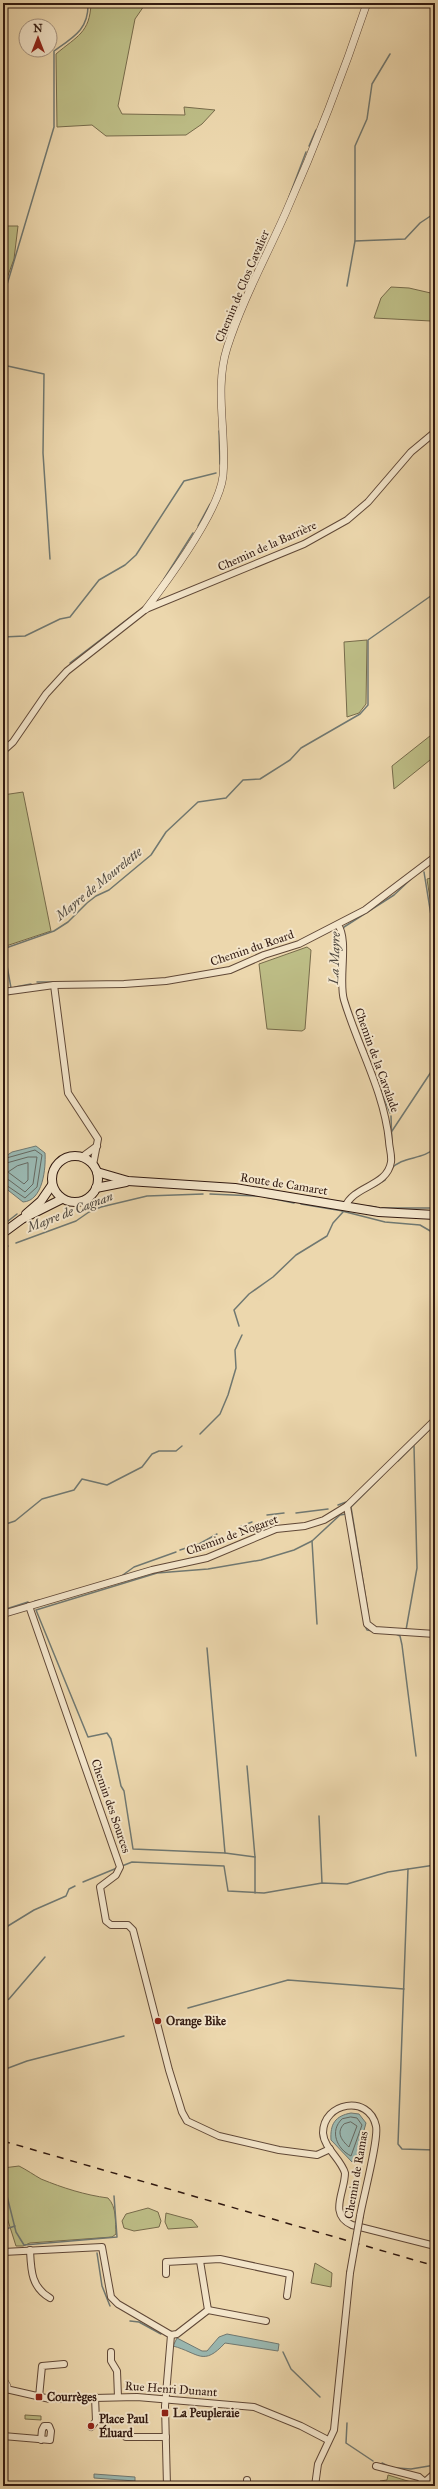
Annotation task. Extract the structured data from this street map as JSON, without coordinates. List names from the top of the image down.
{
  "streets": {
    "main road": ["Route de Camaret"],
    "street": [
      "Chemin de Clos Cavalier",
      "Chemin de la Barrière",
      "Chemin du Roard",
      "Chemin de la Cavalade",
      "Chemin de Nogaret",
      "Chemin des Sources",
      "Chemin de Ramas",
      "Rue Henri Dunant"
    ]
  },
  "crossings": [
    ["Chemin de Clos Cavalier", "Chemin de la Barrière"],
    ["Chemin du Roard", "Chemin de la Cavalade"],
    ["Chemin de la Cavalade", "Route de Camaret"],
    ["Chemin de Nogaret", "Chemin des Sources"],
    ["Chemin des Sources", "Chemin de Ramas"],
    ["Chemin de Ramas", "Rue Henri Dunant"]
  ],
  "water": ["Mayre de Mourelette", "La Mayre", "Mayre de Cagnan"],
  "places": {
    "other": ["Orange Bike", "Place Paul Éluard"],
    "transit": ["Courrèges", "La Peupleraie"]
  },
  "north": "top"
}
